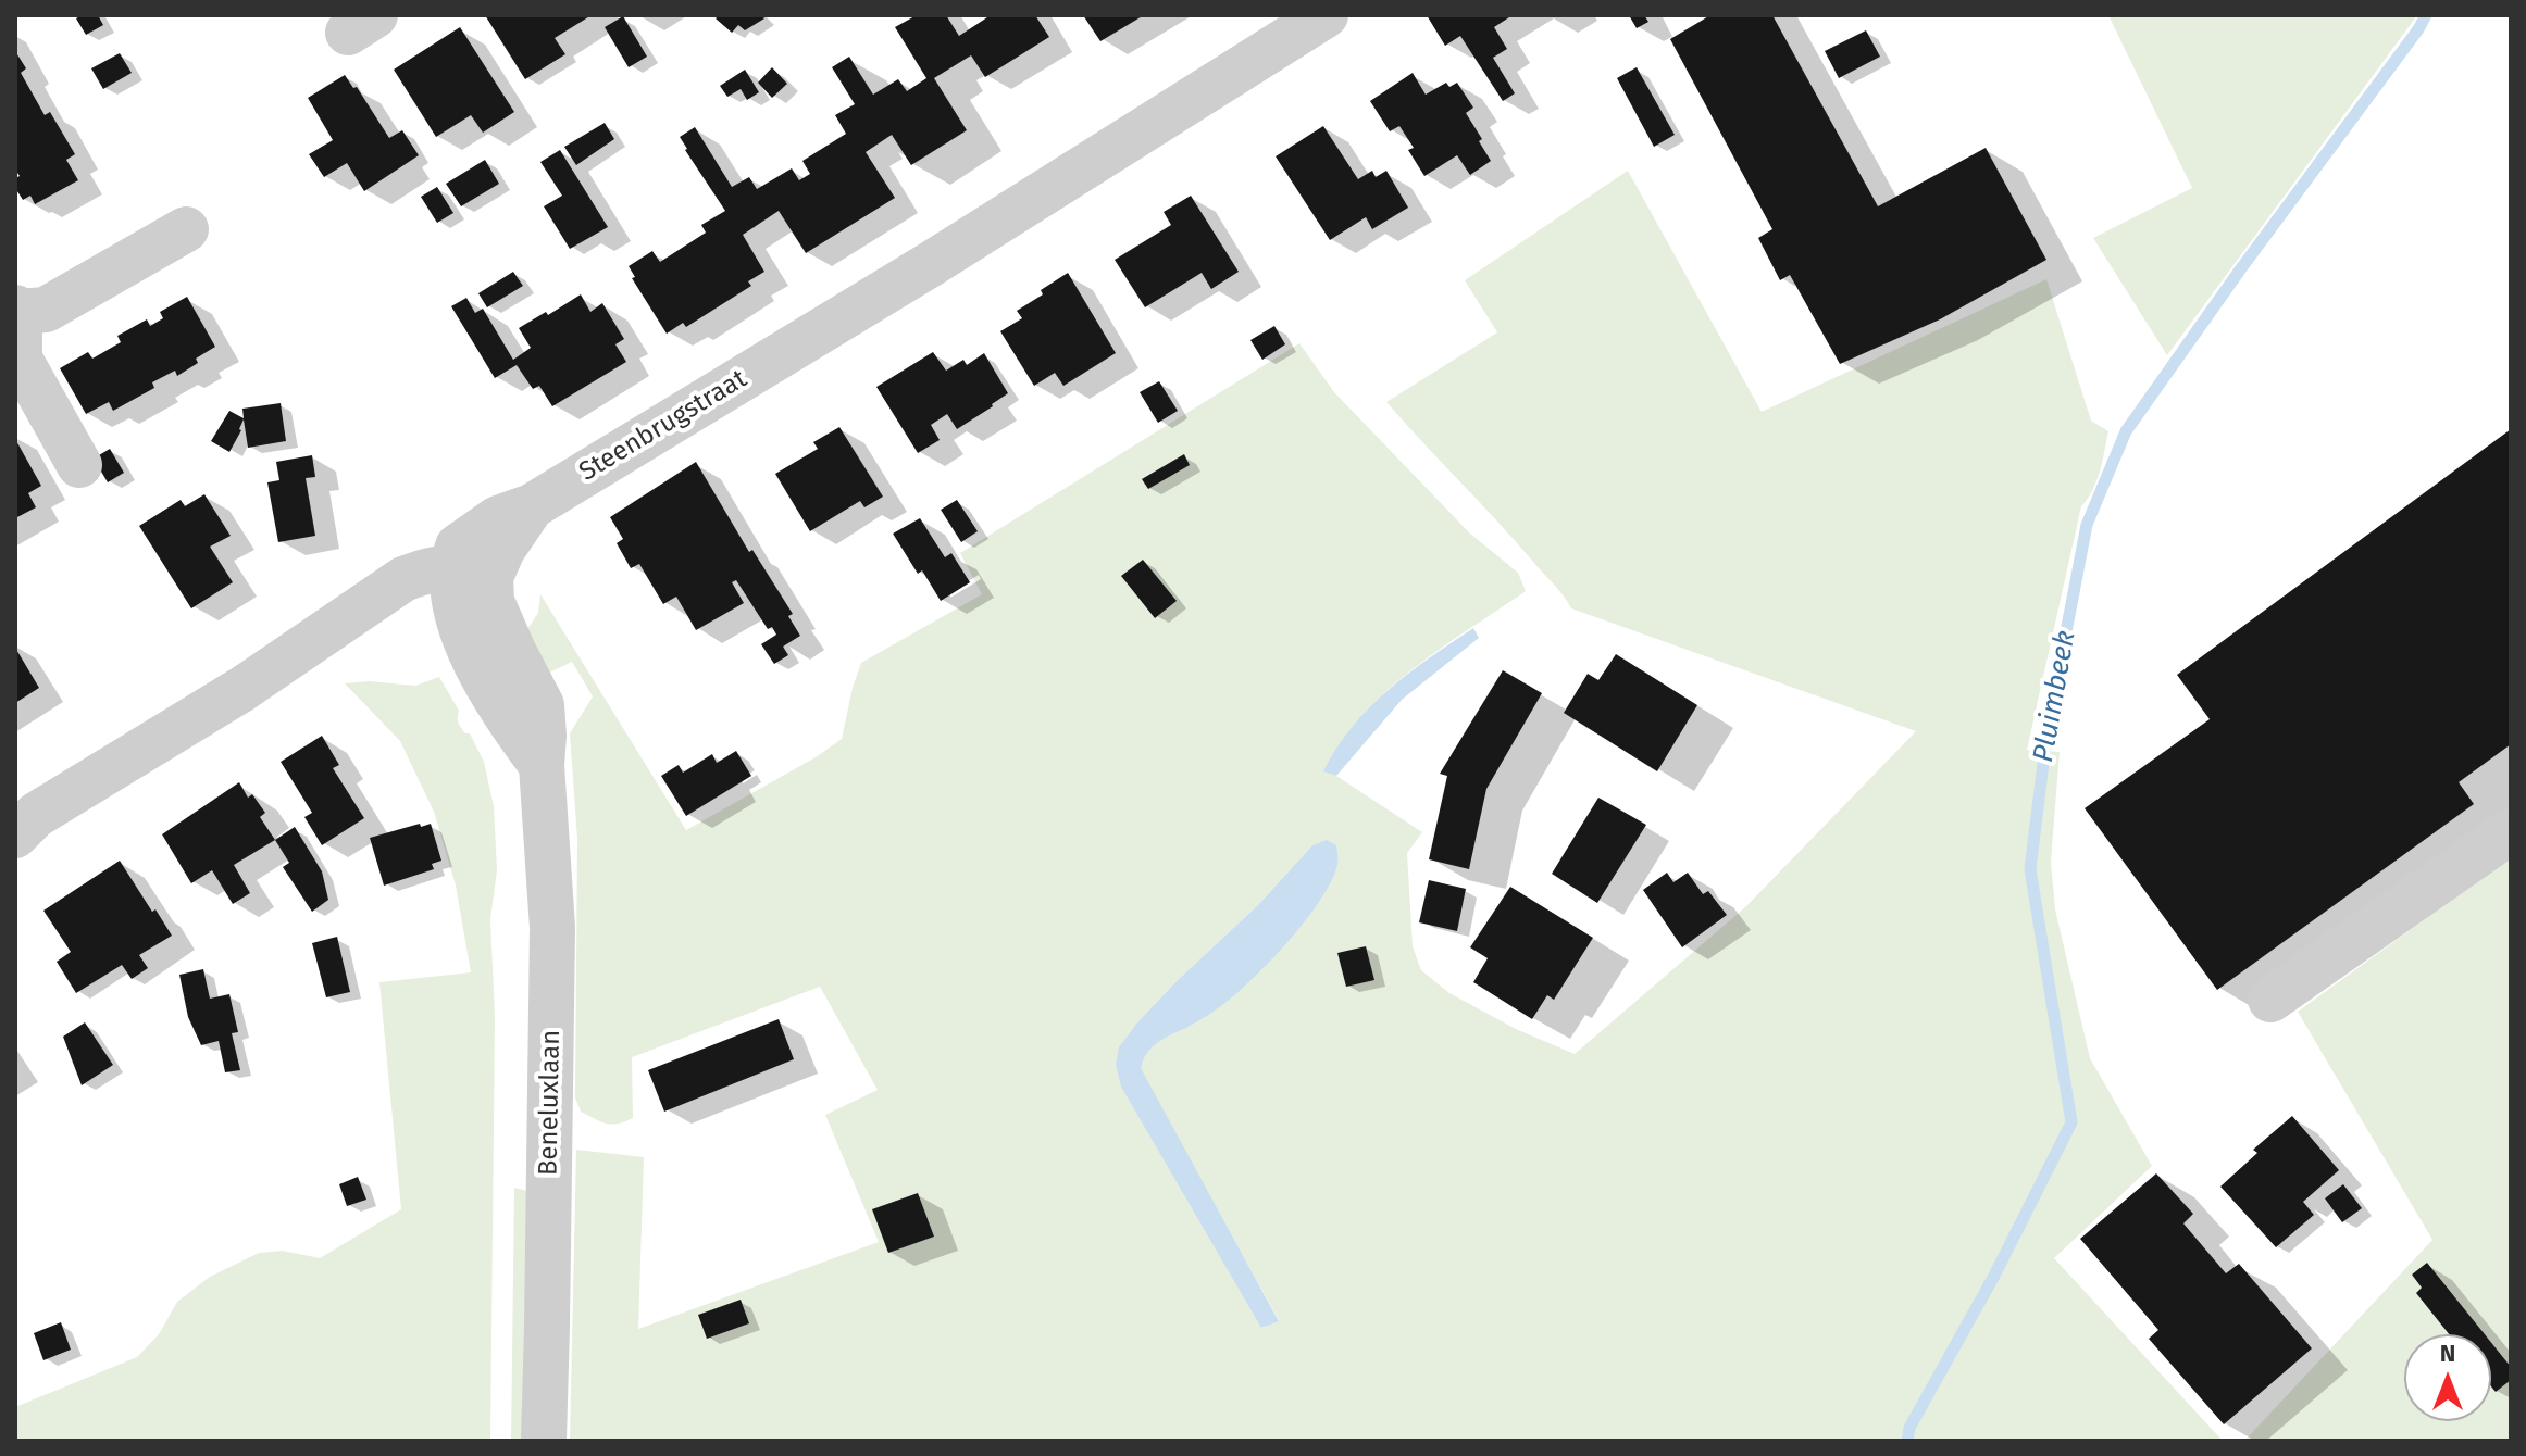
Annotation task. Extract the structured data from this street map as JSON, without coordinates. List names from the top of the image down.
{
  "streets": {
    "street": ["Steenbrugstraat", "Beneluxlaan"]
  },
  "crossings": [
    ["Steenbrugstraat", "Beneluxlaan"]
  ],
  "water": ["Pluimbeek"],
  "north": "top"
}
